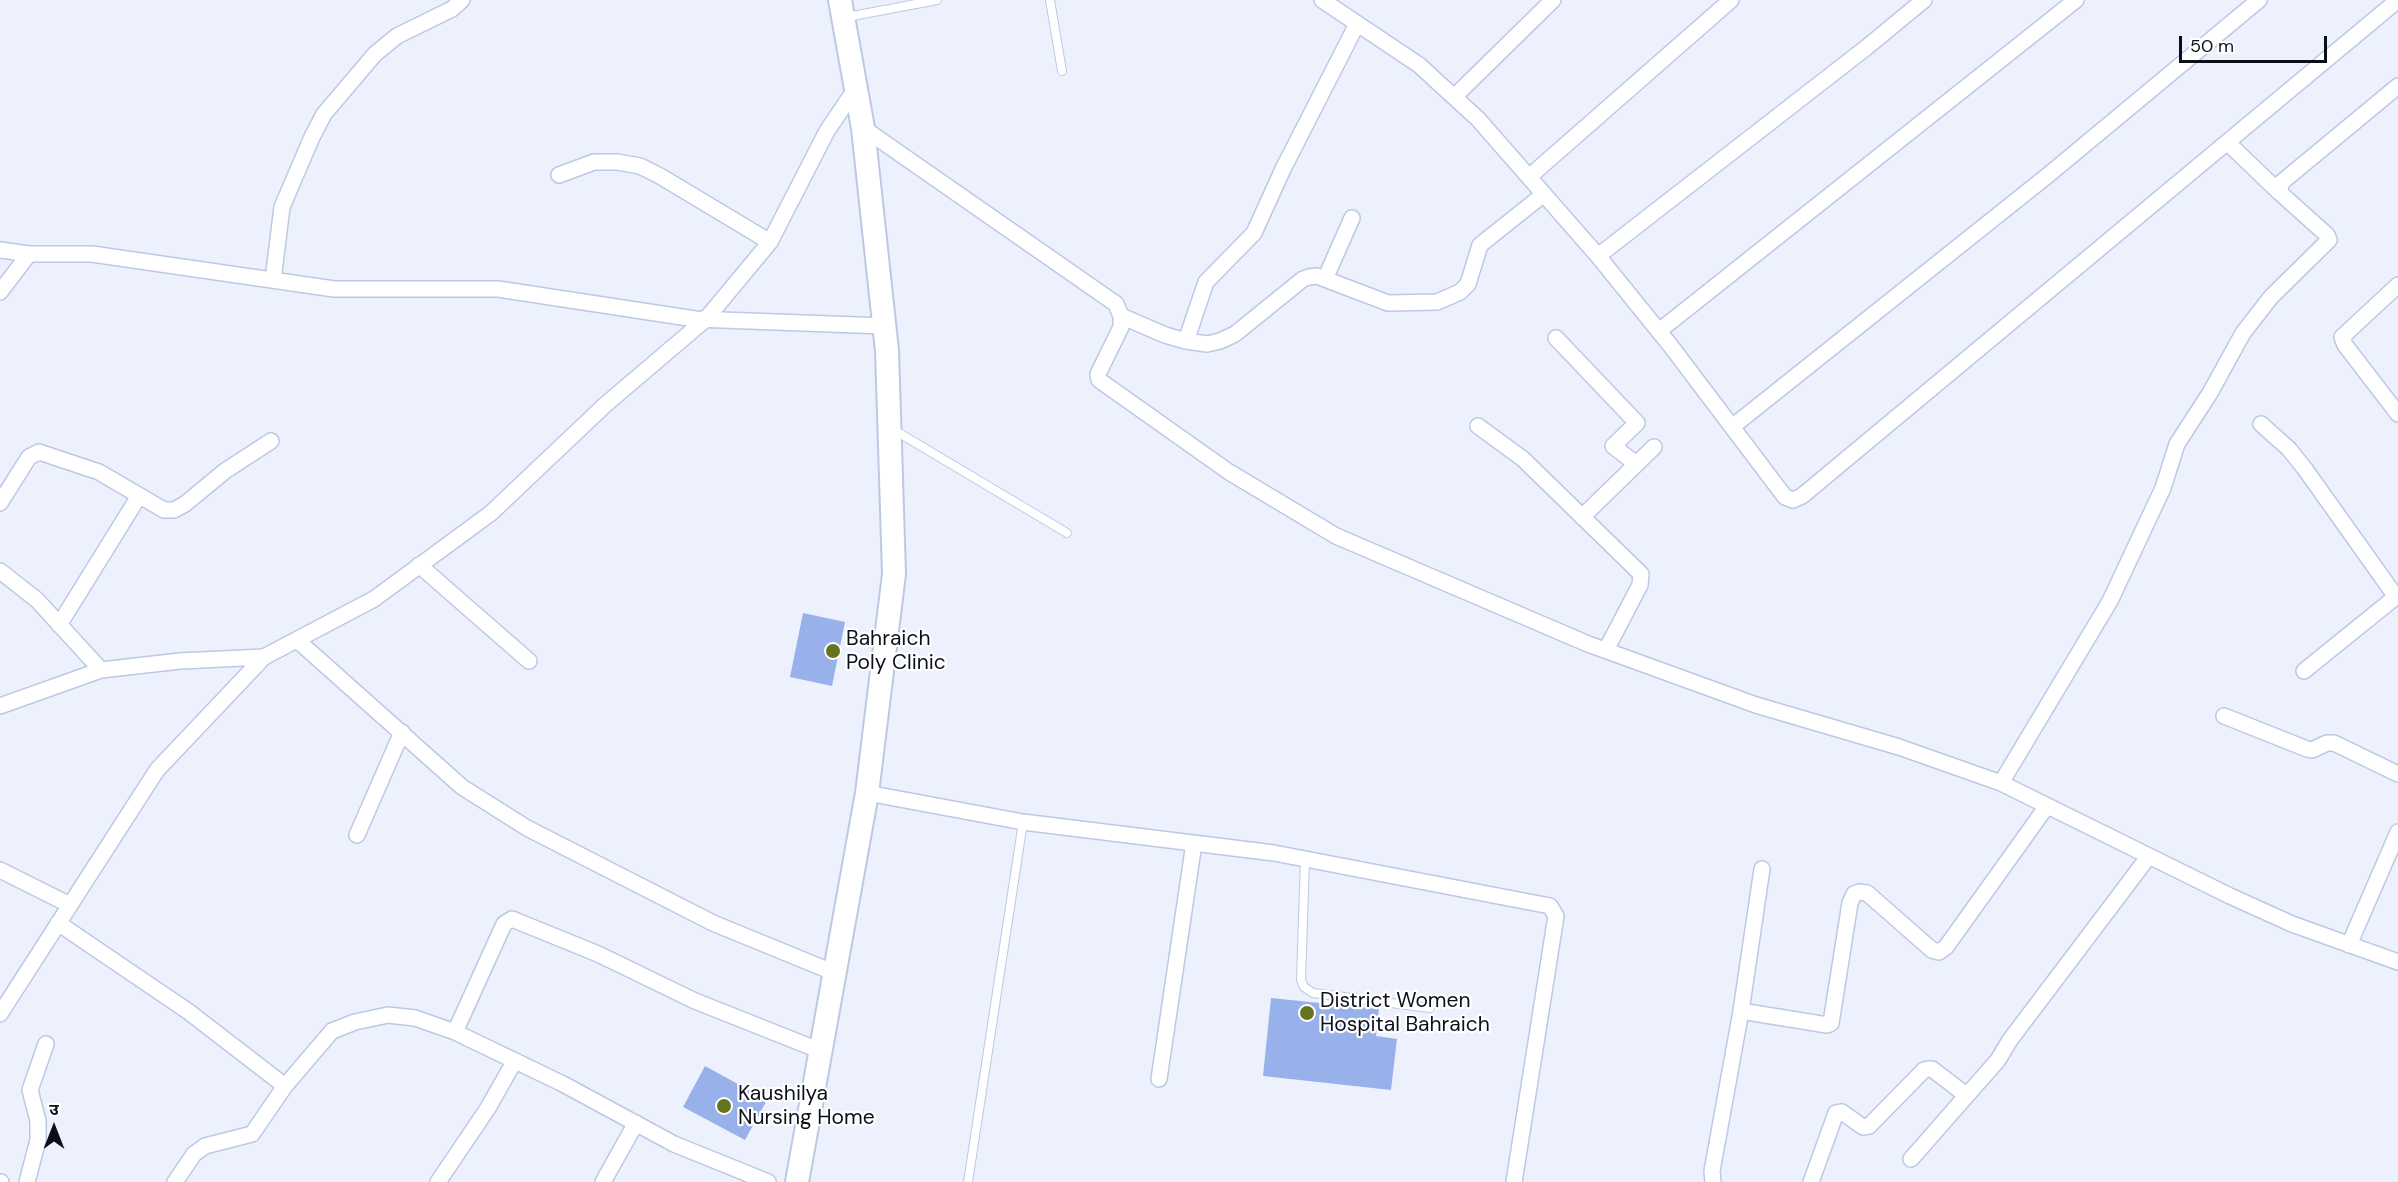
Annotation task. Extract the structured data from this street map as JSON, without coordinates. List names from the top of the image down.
{
  "places": ["Bahraich Poly Clinic", "District Women Hospital Bahraich", "Kaushilya Nursing Home"],
  "scale_bar": "50 m",
  "north": "top"
}
